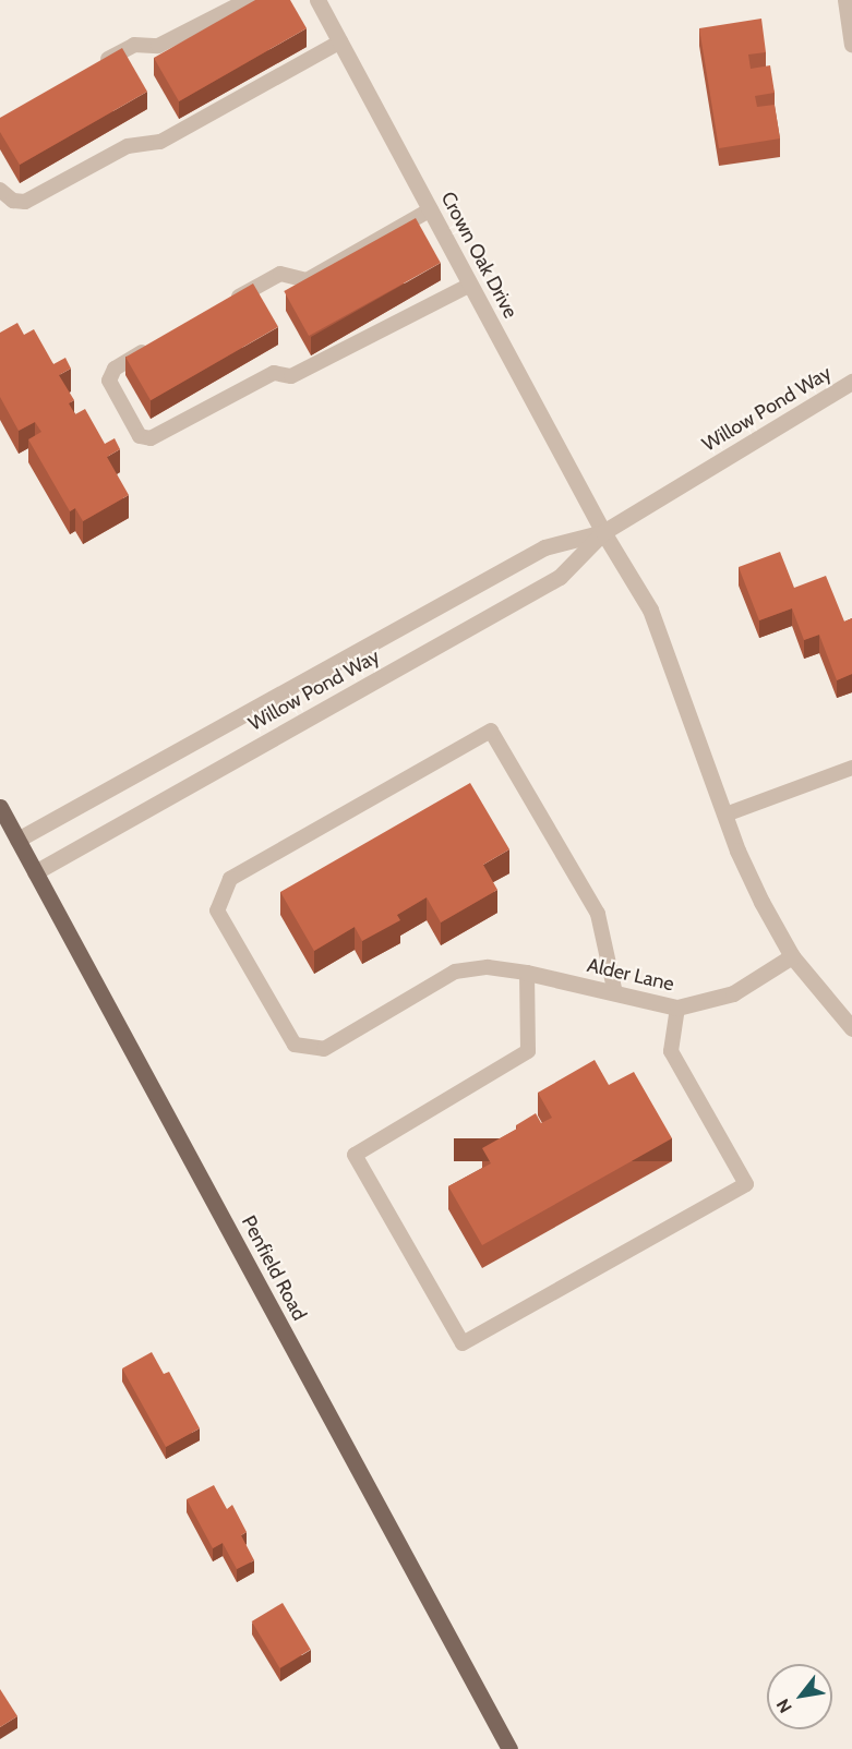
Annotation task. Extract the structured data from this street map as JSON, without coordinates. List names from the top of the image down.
{
  "streets": {
    "main road": ["Penfield Road"],
    "street": ["Crown Oak Drive", "Willow Pond Way", "Alder Lane"]
  },
  "crossings": [
    ["Crown Oak Drive", "Willow Pond Way"],
    ["Willow Pond Way", "Penfield Road"]
  ],
  "north": "bottom left"
}
